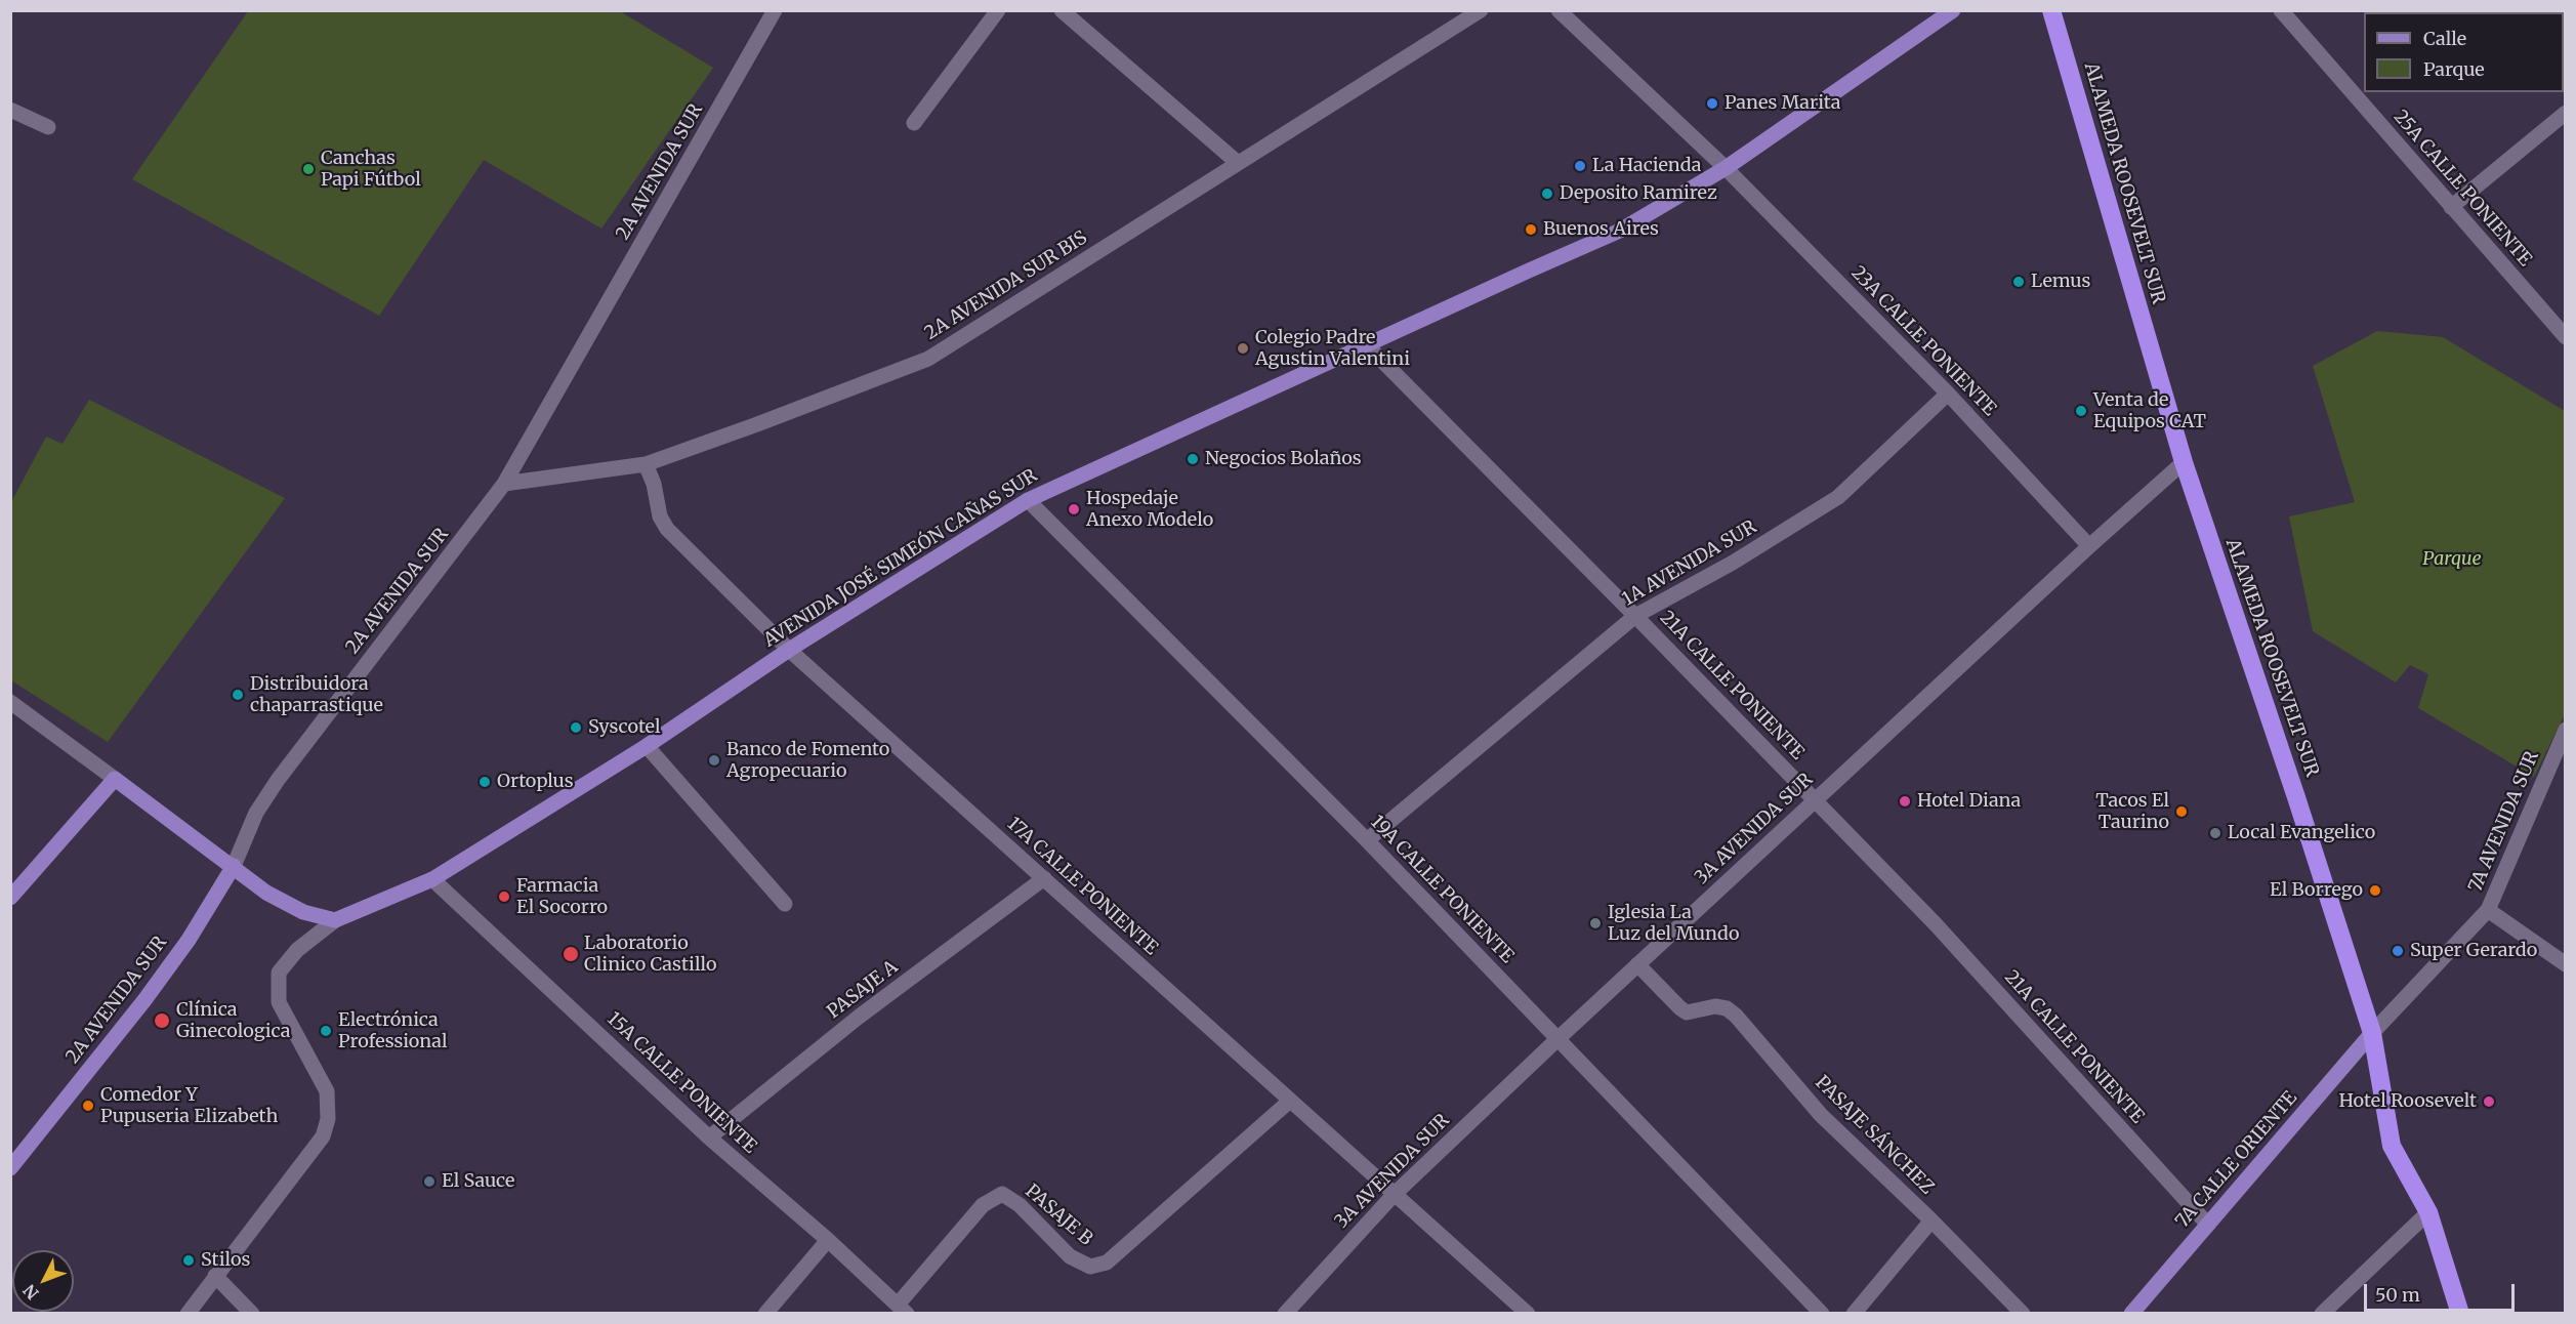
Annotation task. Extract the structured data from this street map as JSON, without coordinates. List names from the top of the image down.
{
  "streets": {
    "highway": ["ALAMEDA ROOSEVELT SUR"],
    "main road": ["2A AVENIDA SUR", "AVENIDA JOSÉ SIMEÓN CAÑAS SUR", "7A CALLE ORIENTE"],
    "street": [
      "25A CALLE PONIENTE",
      "2A AVENIDA SUR BIS",
      "23A CALLE PONIENTE",
      "1A AVENIDA SUR",
      "21A CALLE PONIENTE",
      "7A AVENIDA SUR",
      "3A AVENIDA SUR",
      "17A CALLE PONIENTE",
      "19A CALLE PONIENTE",
      "PASAJE A",
      "15A CALLE PONIENTE",
      "PASAJE SÁNCHEZ",
      "PASAJE B"
    ]
  },
  "crossings": [
    ["2A AVENIDA SUR", "2A AVENIDA SUR BIS"],
    ["ALAMEDA ROOSEVELT SUR", "7A AVENIDA SUR"],
    ["ALAMEDA ROOSEVELT SUR", "3A AVENIDA SUR"],
    ["ALAMEDA ROOSEVELT SUR", "7A CALLE ORIENTE"],
    ["2A AVENIDA SUR BIS", "17A CALLE PONIENTE"],
    ["23A CALLE PONIENTE", "AVENIDA JOSÉ SIMEÓN CAÑAS SUR"],
    ["23A CALLE PONIENTE", "1A AVENIDA SUR"],
    ["23A CALLE PONIENTE", "3A AVENIDA SUR"],
    ["AVENIDA JOSÉ SIMEÓN CAÑAS SUR", "21A CALLE PONIENTE"],
    ["AVENIDA JOSÉ SIMEÓN CAÑAS SUR", "17A CALLE PONIENTE"],
    ["AVENIDA JOSÉ SIMEÓN CAÑAS SUR", "19A CALLE PONIENTE"],
    ["AVENIDA JOSÉ SIMEÓN CAÑAS SUR", "15A CALLE PONIENTE"],
    ["1A AVENIDA SUR", "21A CALLE PONIENTE"],
    ["1A AVENIDA SUR", "19A CALLE PONIENTE"],
    ["21A CALLE PONIENTE", "3A AVENIDA SUR"],
    ["21A CALLE PONIENTE", "7A CALLE ORIENTE"],
    ["7A AVENIDA SUR", "7A CALLE ORIENTE"],
    ["3A AVENIDA SUR", "17A CALLE PONIENTE"],
    ["3A AVENIDA SUR", "19A CALLE PONIENTE"],
    ["3A AVENIDA SUR", "PASAJE SÁNCHEZ"],
    ["17A CALLE PONIENTE", "PASAJE A"],
    ["17A CALLE PONIENTE", "PASAJE B"],
    ["PASAJE A", "15A CALLE PONIENTE"],
    ["15A CALLE PONIENTE", "PASAJE B"]
  ],
  "parks": ["Parque"],
  "places": [
    "Panes Marita",
    "La Hacienda",
    "Canchas Papi Fútbol",
    "Deposito Ramirez",
    "Buenos Aires",
    "Lemus",
    "Colegio Padre Agustin Valentini",
    "Venta de Equipos CAT",
    "Negocios Bolaños",
    "Hospedaje Anexo Modelo",
    "Distribuidora chaparrastique",
    "Syscotel",
    "Banco de Fomento Agropecuario",
    "Ortoplus",
    "Hotel Diana",
    "Tacos El Taurino",
    "Local Evangelico",
    "El Borrego",
    "Farmacia El Socorro",
    "Iglesia La Luz del Mundo",
    "Super Gerardo",
    "Laboratorio Clinico Castillo",
    "Clínica Ginecologica",
    "Electrónica Professional",
    "Hotel Roosevelt",
    "Comedor Y Pupuseria Elizabeth",
    "El Sauce",
    "Stilos"
  ],
  "legend": ["Calle", "Parque"],
  "scale_bar": "50 m",
  "north": "bottom left"
}
